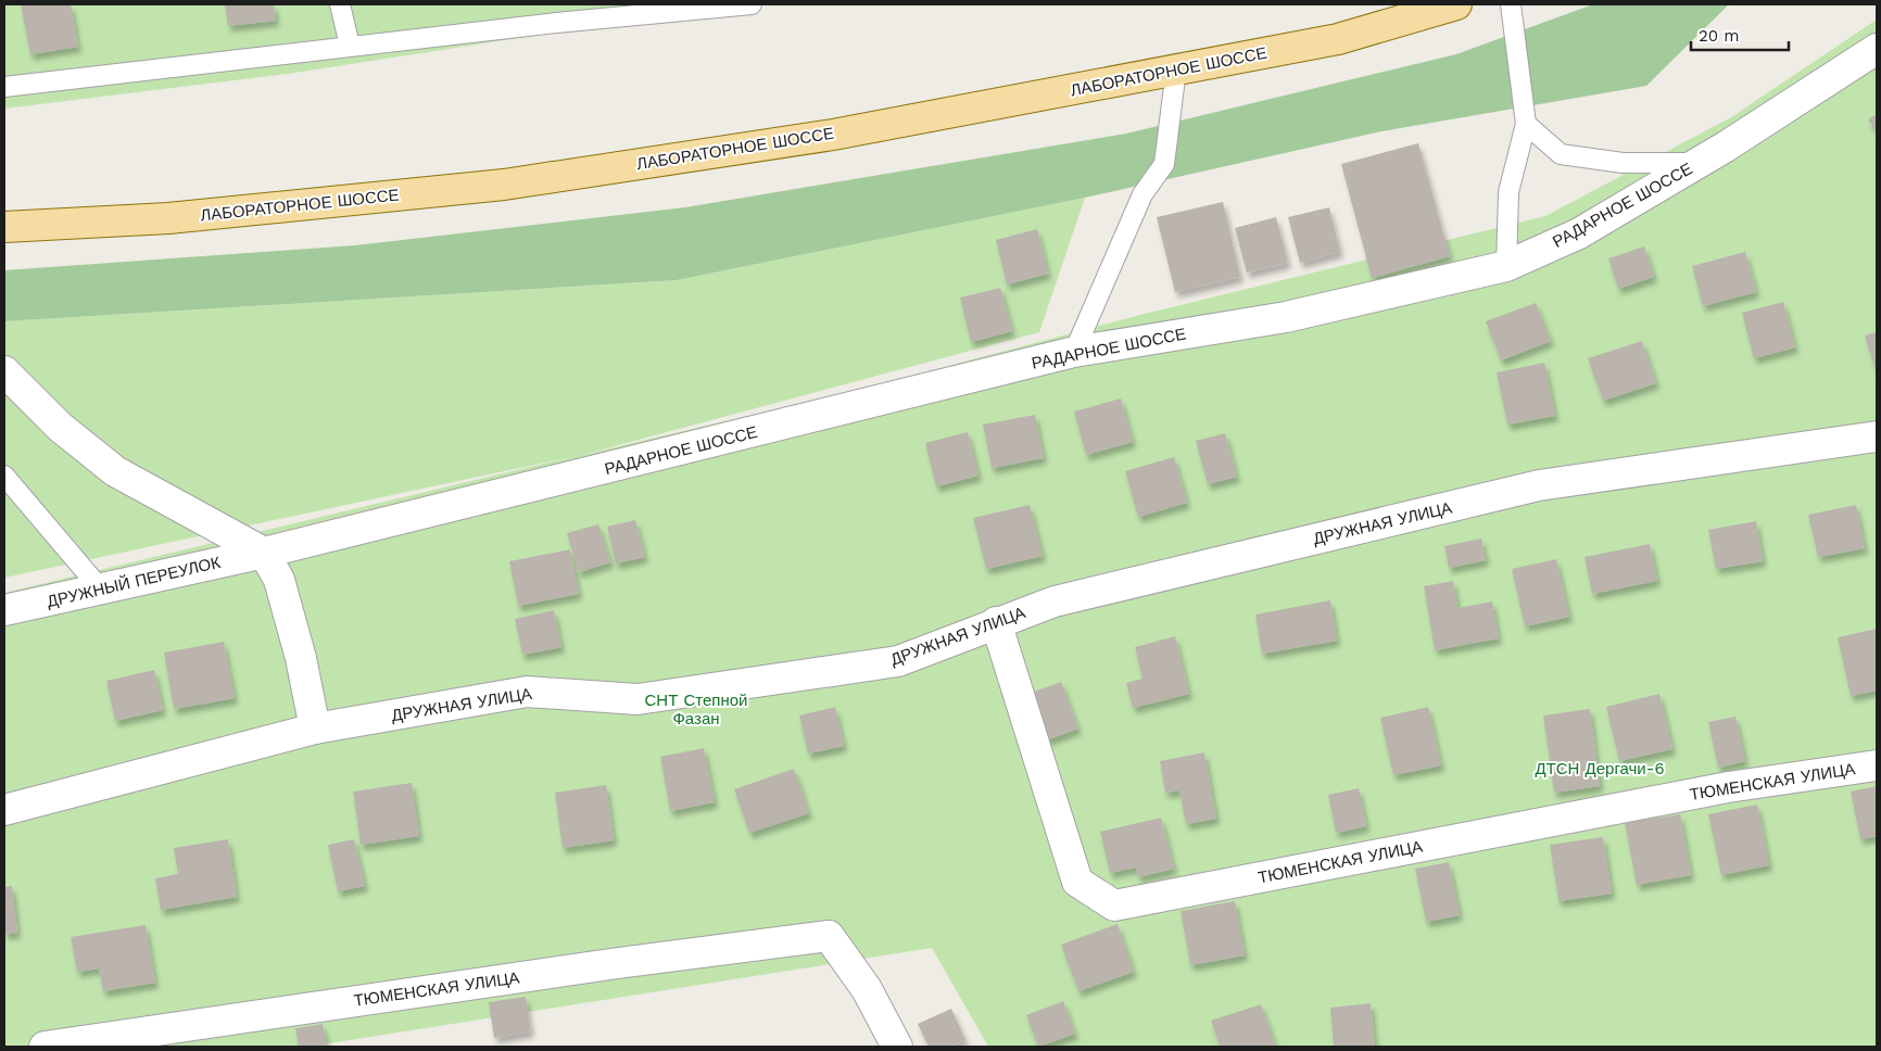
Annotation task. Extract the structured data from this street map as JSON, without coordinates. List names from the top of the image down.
{
  "streets": {
    "main road": ["ЛАБОРАТОРНОЕ ШОССЕ"],
    "street": [
      "РАДАРНОЕ ШОССЕ",
      "ДРУЖНАЯ УЛИЦА",
      "ДРУЖНЫЙ ПЕРЕУЛОК",
      "ТЮМЕНСКАЯ УЛИЦА"
    ]
  },
  "crossings": [
    ["РАДАРНОЕ ШОССЕ", "ДРУЖНЫЙ ПЕРЕУЛОК"],
    ["ДРУЖНАЯ УЛИЦА", "ТЮМЕНСКАЯ УЛИЦА"]
  ],
  "parks": ["СНТ Степной Фазан", "ДТСН Дергачи-6"],
  "scale_bar": "20 m"
}
